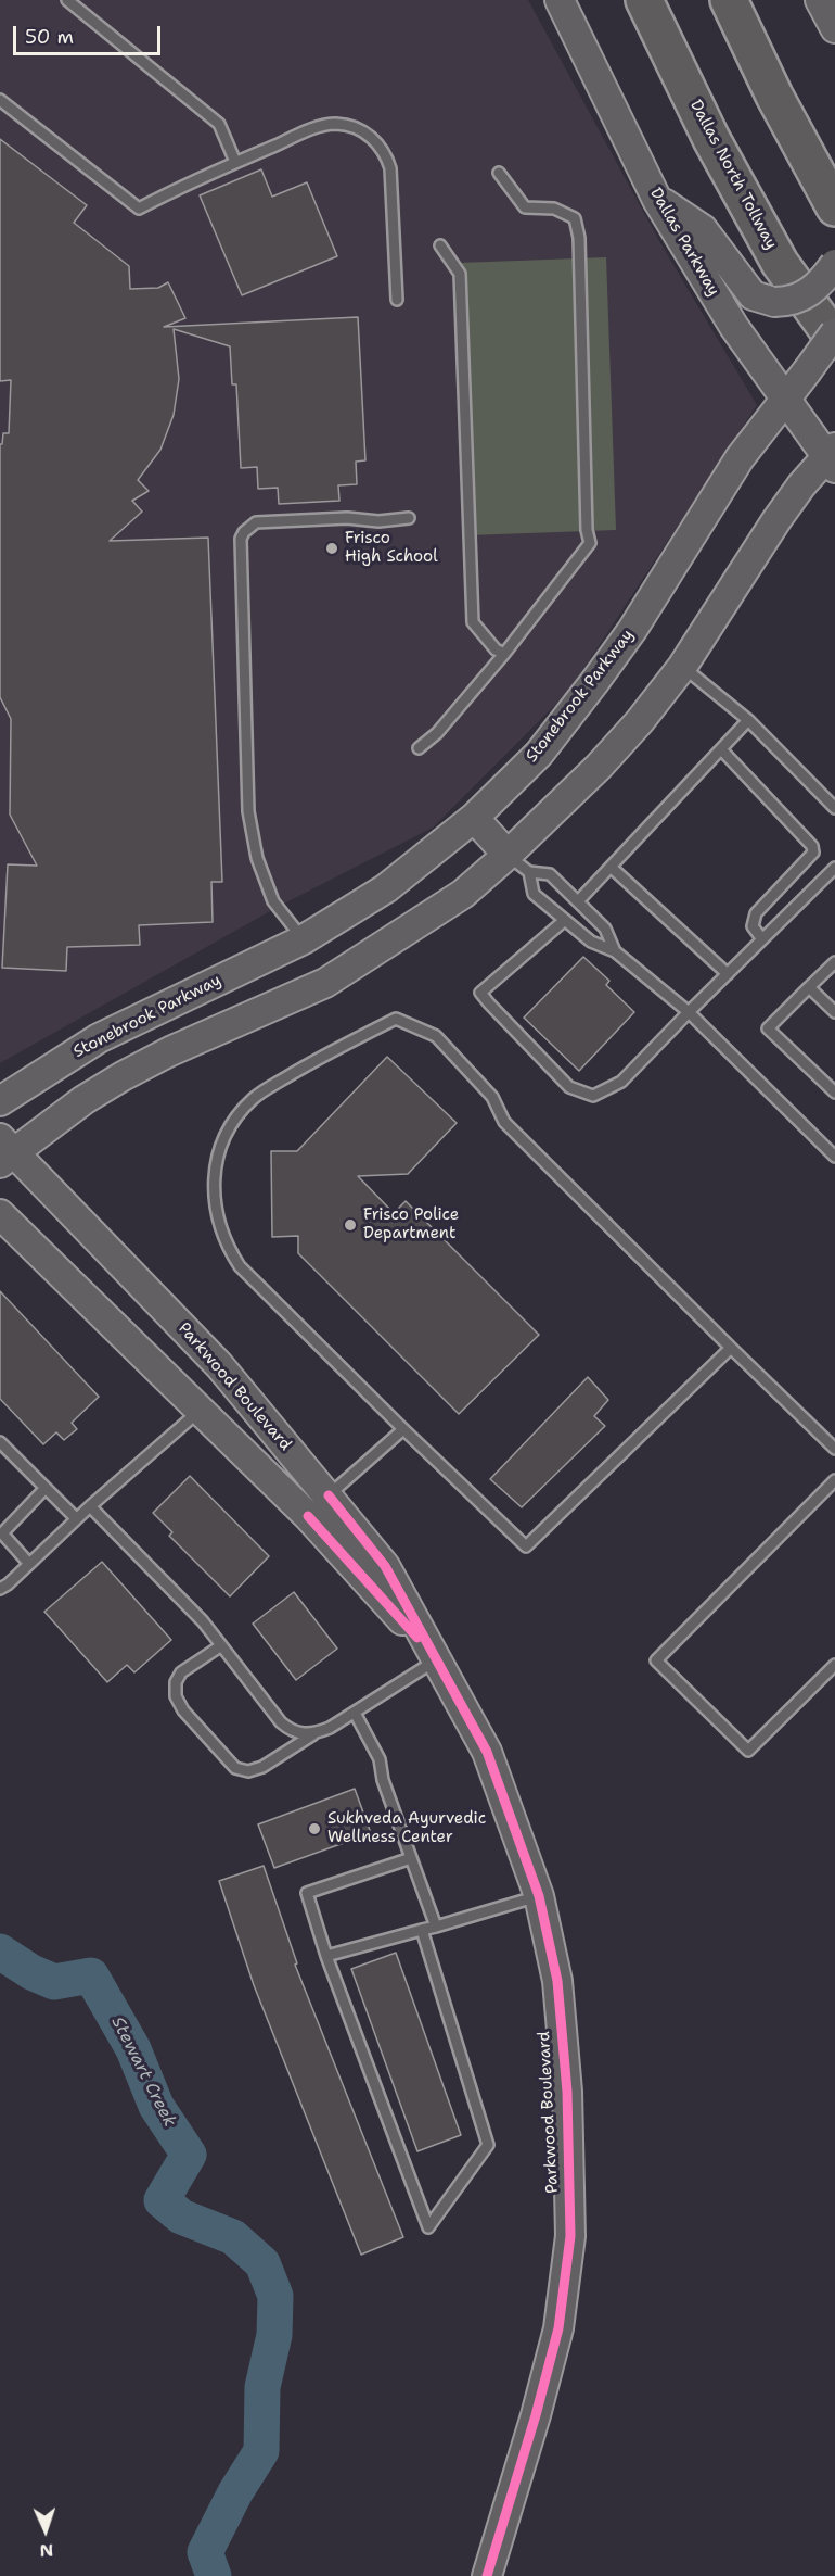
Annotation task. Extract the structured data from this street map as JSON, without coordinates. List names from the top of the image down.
{
  "streets": {
    "highway": ["Dallas North Tollway"],
    "main road": ["Dallas Parkway", "Stonebrook Parkway", "Parkwood Boulevard"]
  },
  "crossings": [
    ["Dallas Parkway", "Stonebrook Parkway"]
  ],
  "water": ["Stewart Creek"],
  "places": ["Frisco High School", "Frisco Police Department", "Sukhveda Ayurvedic Wellness Center"],
  "scale_bar": "50 m",
  "north": "bottom"
}
